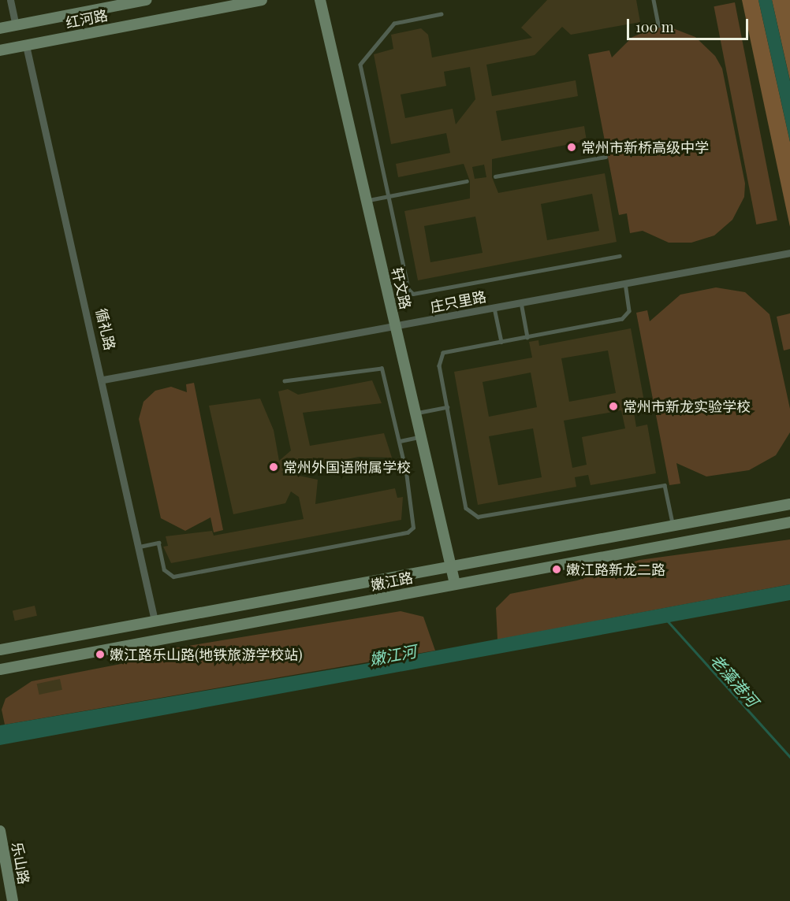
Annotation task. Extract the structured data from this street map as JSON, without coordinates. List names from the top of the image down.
{
  "streets": {
    "main road": [
      "红河路",
      "轩文路",
      "嫩江路",
      "乐山路"
    ],
    "street": ["庄只里路", "循礼路"]
  },
  "crossings": [
    ["红河路", "循礼路"],
    ["轩文路", "庄只里路"],
    ["轩文路", "嫩江路"],
    ["庄只里路", "循礼路"],
    ["循礼路", "嫩江路"]
  ],
  "water": ["嫩江河", "老藻港河"],
  "places": [
    "常州市新桥高级中学",
    "常州市新龙实验学校",
    "常州外国语附属学校",
    "嫩江路新龙二路",
    "嫩江路乐山路(地铁旅游学校站)"
  ],
  "scale_bar": "100 m"
}
